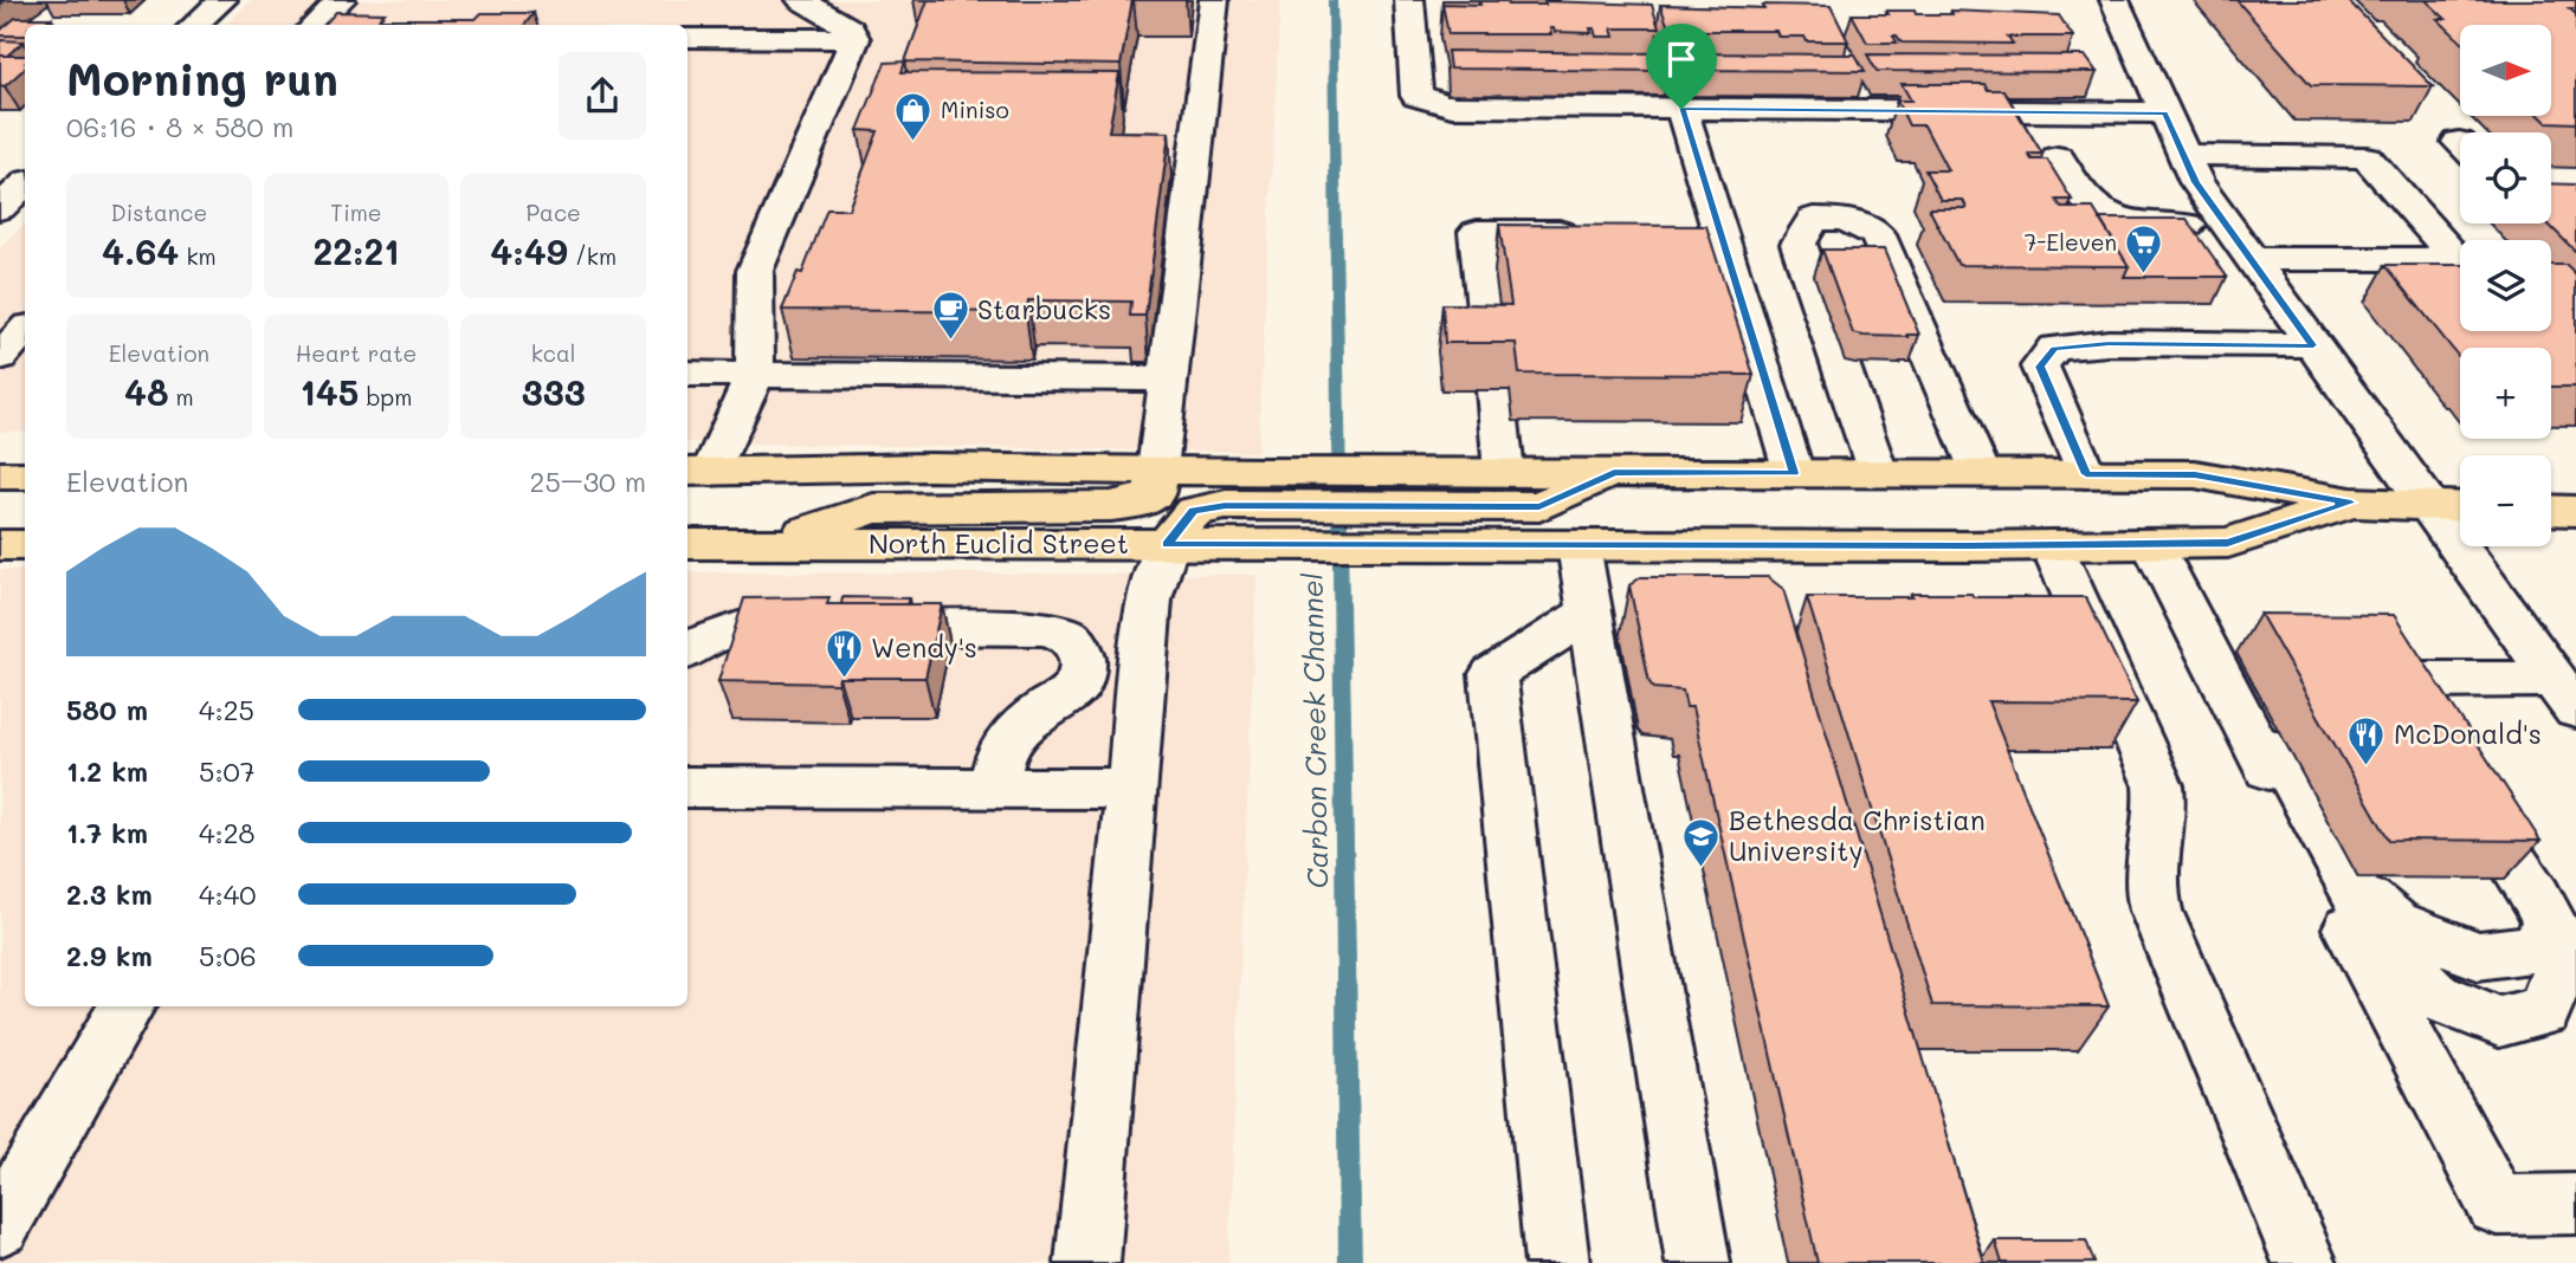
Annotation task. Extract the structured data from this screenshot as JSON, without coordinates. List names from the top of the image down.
{
  "streets": {
    "main road": ["North Euclid Street"]
  },
  "water": ["Carbon Creek Channel"],
  "places": {
    "shop": ["Miniso"],
    "supermarket": ["7-Eleven"],
    "cafe": ["Starbucks"],
    "restaurant": ["Wendy's", "McDonald's"],
    "school or university": ["Bethesda Christian University"]
  },
  "north": "right",
  "page": {
    "map_buttons": ["+", "−"],
    "heading": ["Morning run", "06:16 · 8 × 580 m"],
    "stats": [
      ["Distance", "4.64 km"],
      ["Time", "22:21"],
      ["Pace", "4:49 /km"],
      ["Elevation", "48 m"],
      ["Heart rate", "145 bpm"],
      ["kcal", "333"]
    ],
    "chart": ["Elevation", "25–30 m"],
    "list": [
      {
        "name": "580 m",
        "note": "4:25"
      },
      {
        "name": "1.2 km",
        "note": "5:07"
      },
      {
        "name": "1.7 km",
        "note": "4:28"
      },
      {
        "name": "2.3 km",
        "note": "4:40"
      },
      {
        "name": "2.9 km",
        "note": "5:06"
      }
    ]
  }
}
